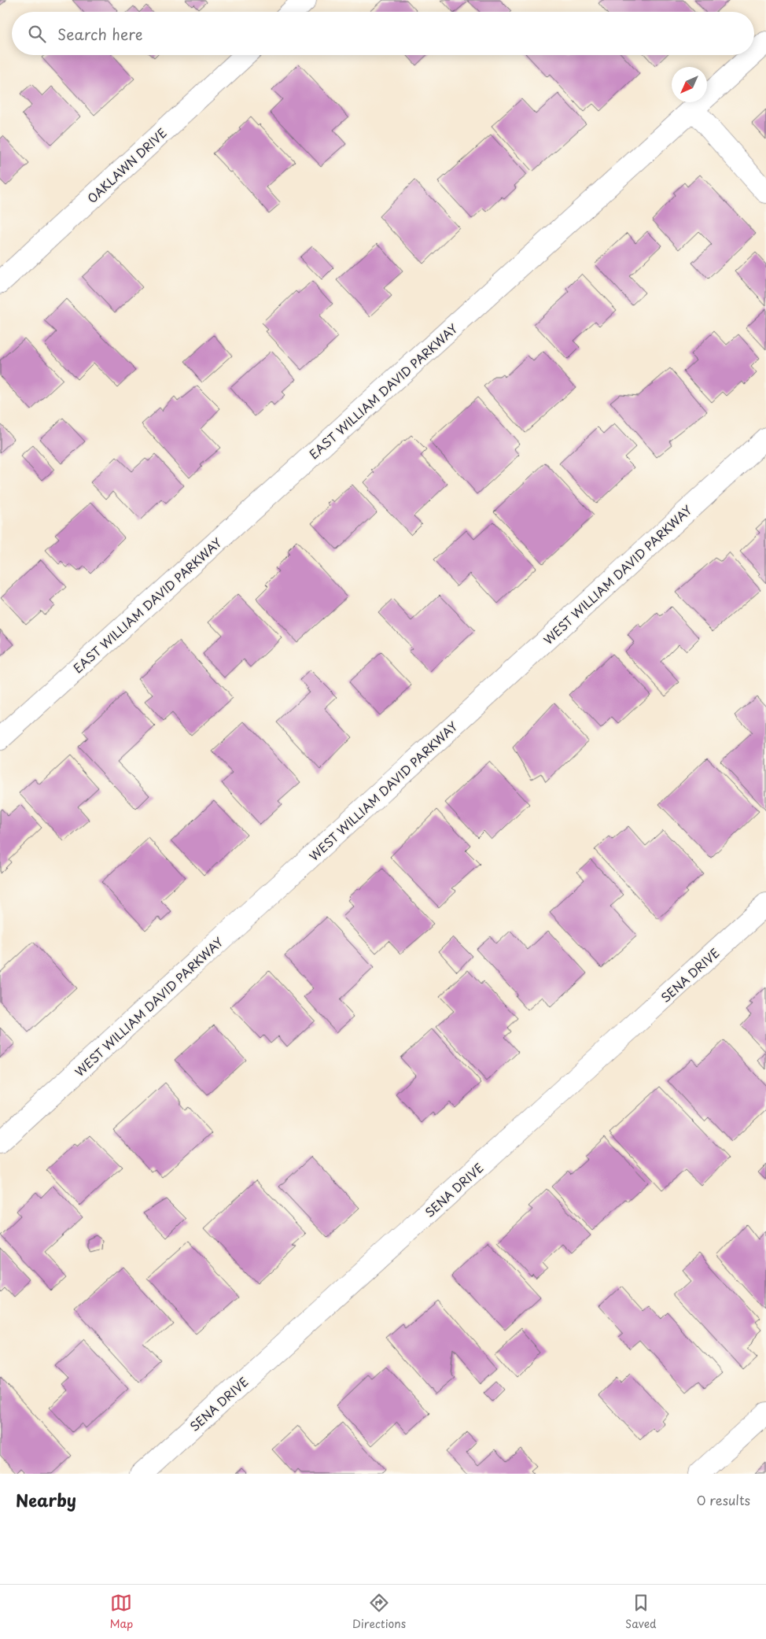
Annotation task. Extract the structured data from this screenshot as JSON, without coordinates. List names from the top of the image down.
{
  "streets": {
    "street": [
      "OAKLAWN DRIVE",
      "EAST WILLIAM DAVID PARKWAY",
      "WEST WILLIAM DAVID PARKWAY",
      "SENA DRIVE"
    ]
  },
  "north": "bottom left",
  "page": {
    "search": "Search here",
    "heading": ["Nearby", "0 results"],
    "nav": ["Map", "Directions", "Saved"]
  }
}
